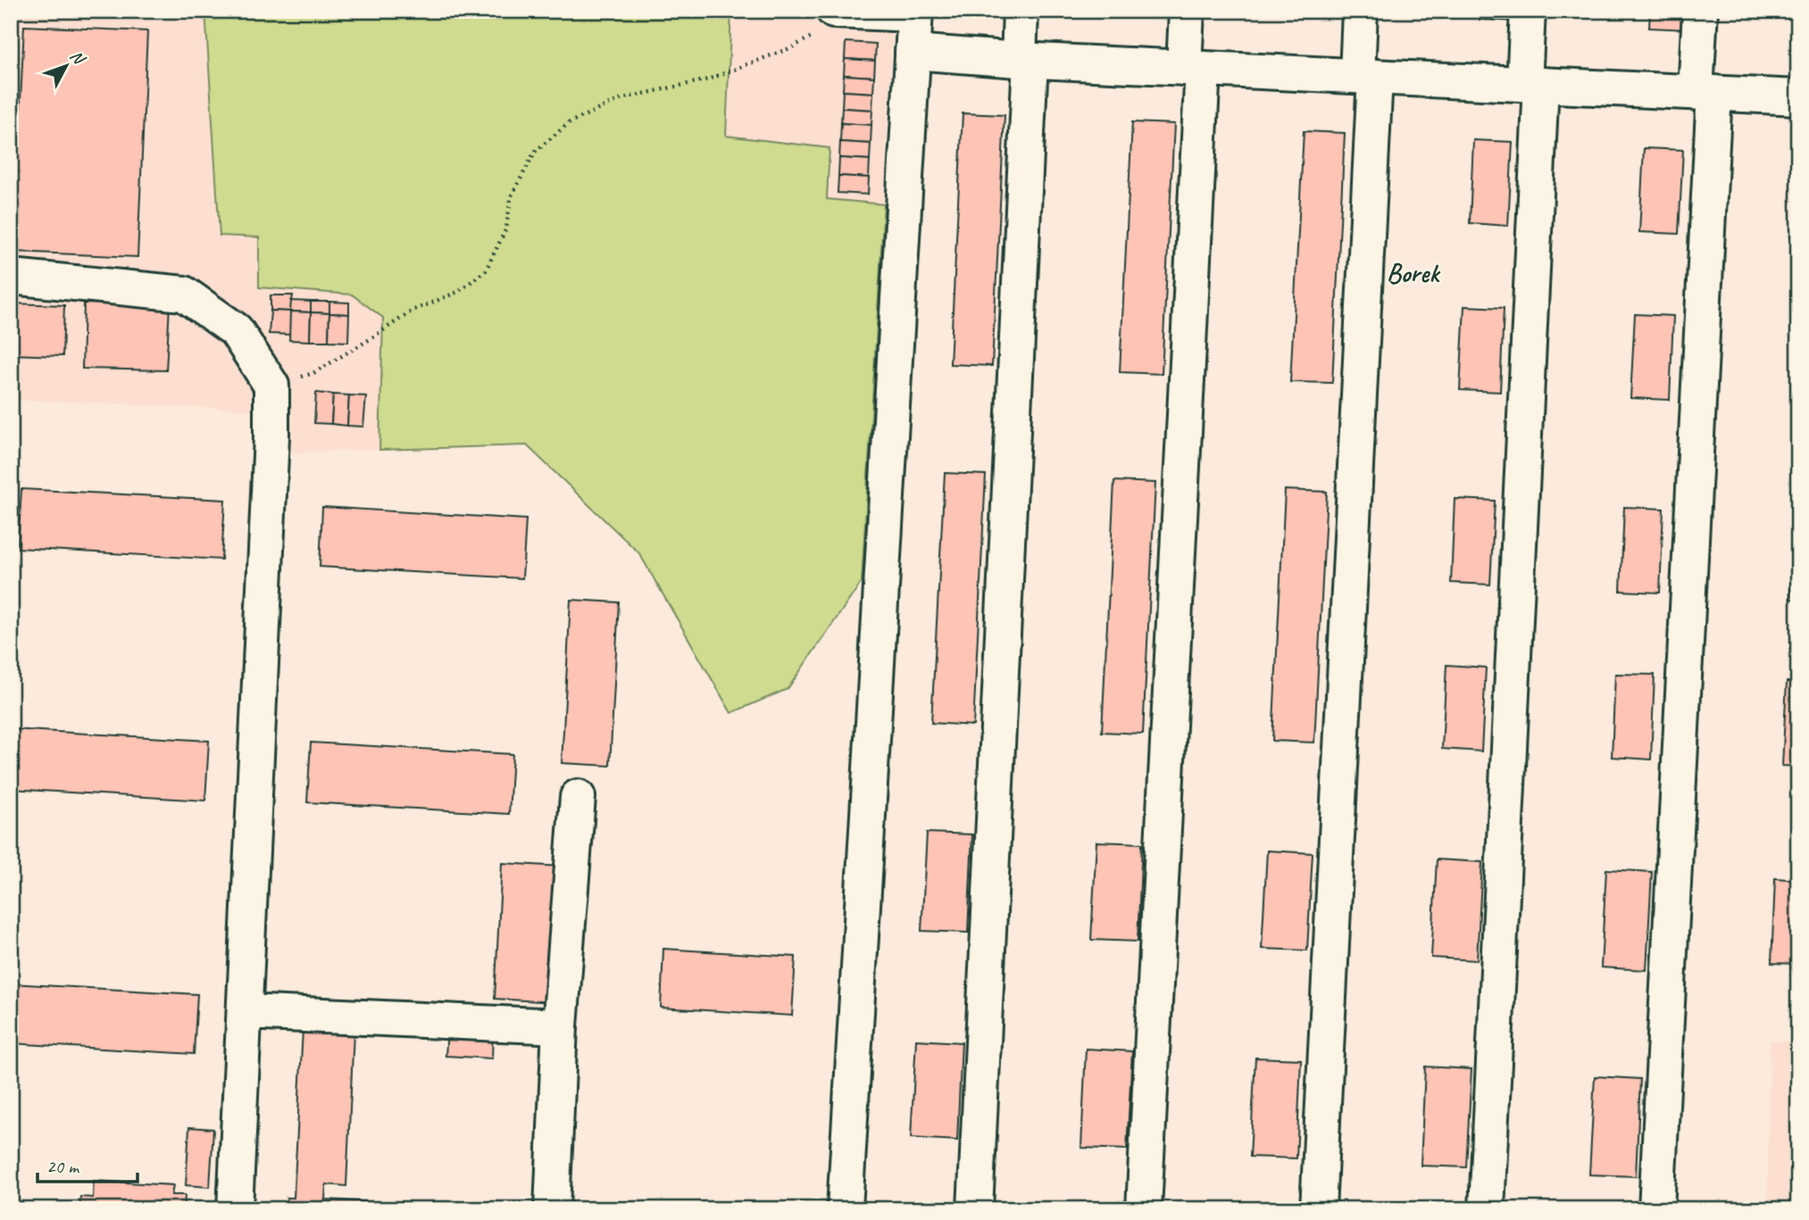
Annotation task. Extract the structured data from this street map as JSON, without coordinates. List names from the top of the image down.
{
  "districts": ["Borek"],
  "scale_bar": "20 m",
  "north": "top right"
}
